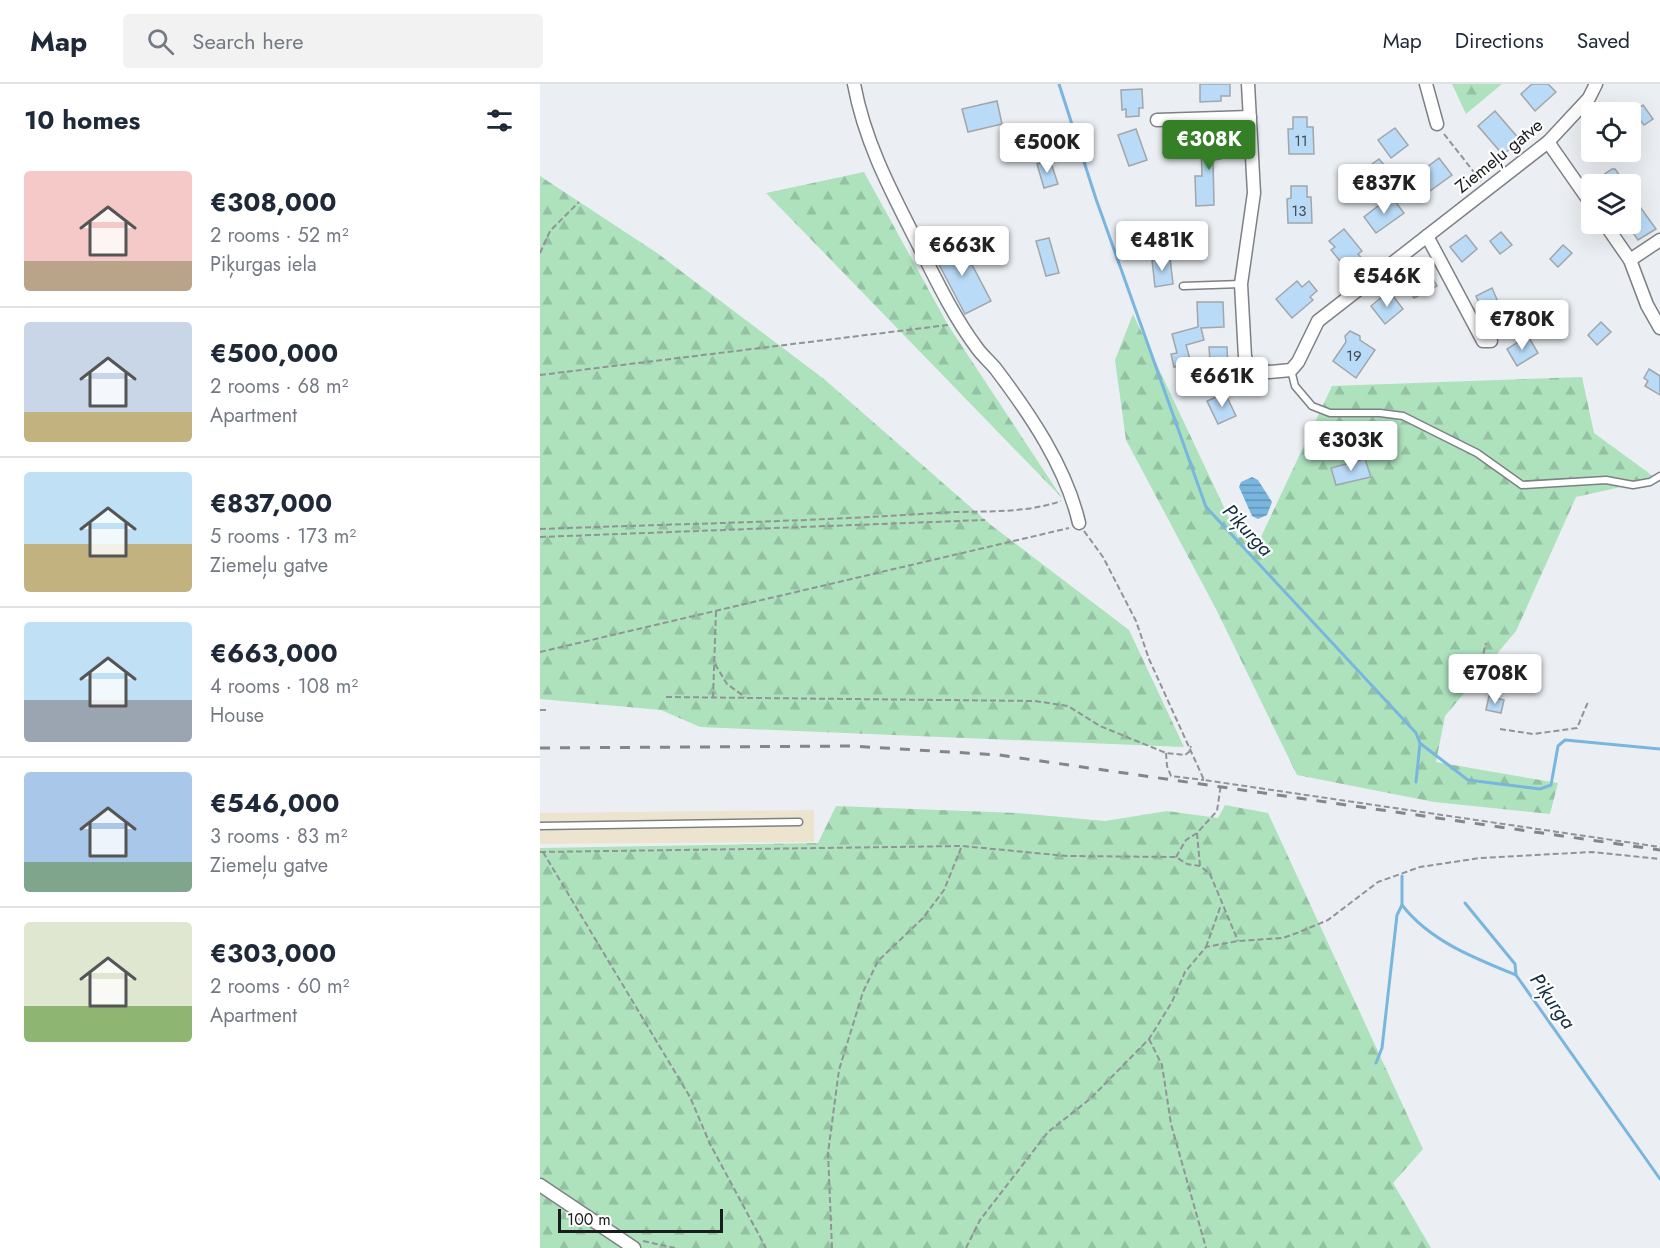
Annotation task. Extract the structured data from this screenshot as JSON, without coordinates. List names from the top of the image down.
{
  "streets": {
    "street": ["Ziemeļu gatve"]
  },
  "water": ["Piķurga"],
  "house_numbers": ["11", "13", "19"],
  "scale_bar": "100 m",
  "page": {
    "header": "Map",
    "search": "Search here",
    "nav": ["Map", "Directions", "Saved"],
    "heading": "10 homes",
    "price": [
      "€308K",
      "€500K",
      "€837K",
      "€481K",
      "€663K",
      "€546K",
      "€780K",
      "€661K",
      "€303K",
      "€708K"
    ],
    "list": [
      {
        "name": "€308,000",
        "note": "2 rooms · 52 m² · Piķurgas iela"
      },
      {
        "name": "€500,000",
        "note": "2 rooms · 68 m² · Apartment"
      },
      {
        "name": "€837,000",
        "note": "5 rooms · 173 m² · Ziemeļu gatve"
      },
      {
        "name": "€663,000",
        "note": "4 rooms · 108 m² · House"
      },
      {
        "name": "€546,000",
        "note": "3 rooms · 83 m² · Ziemeļu gatve"
      },
      {
        "name": "€303,000",
        "note": "2 rooms · 60 m² · Apartment"
      }
    ],
    "scale": "100 m"
  }
}
